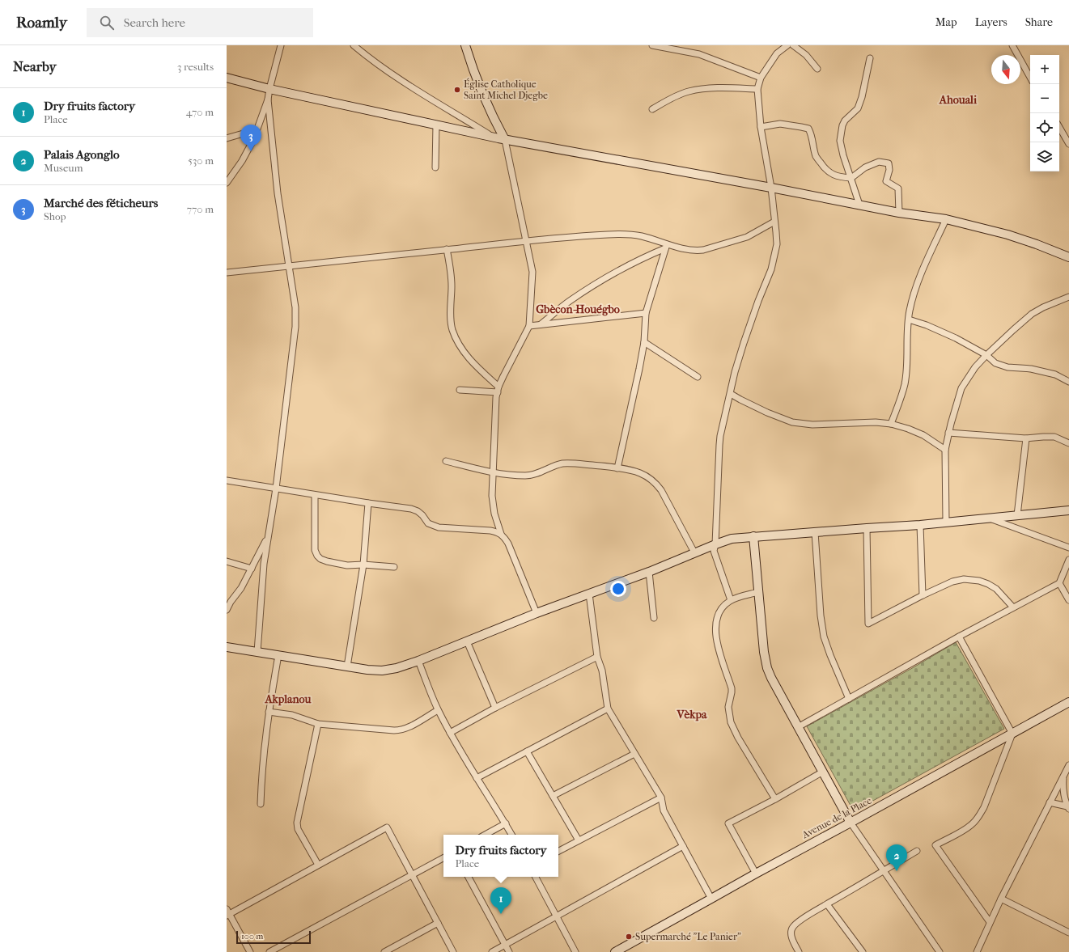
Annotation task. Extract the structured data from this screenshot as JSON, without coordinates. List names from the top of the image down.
{
  "streets": {
    "street": ["Avenue de la Place"]
  },
  "districts": [
    "Ahouali",
    "Gbècon-Houégbo",
    "Akplanou",
    "Vèkpa"
  ],
  "places": ["Église Catholique Saint Michel Djegbe", "Supermarché \"Le Panier\""],
  "scale_bar": "100 m",
  "north": "bottom",
  "page": {
    "header": "Roamly",
    "search": "Search here",
    "nav": ["Map", "Layers", "Share"],
    "heading": ["Nearby", "3 results"],
    "map_buttons": ["+", "−"],
    "list": [
      {
        "mark": "1",
        "name": "Dry fruits factory",
        "note": "Place",
        "value": "470 m"
      },
      {
        "mark": "2",
        "name": "Palais Agonglo",
        "note": "Museum",
        "value": "530 m"
      },
      {
        "mark": "3",
        "name": "Marché des féticheurs",
        "note": "Shop",
        "value": "770 m"
      }
    ],
    "pins": ["3", "2", "1"],
    "popup": ["Dry fruits factory", "Place"],
    "scale": "100 m"
  }
}
